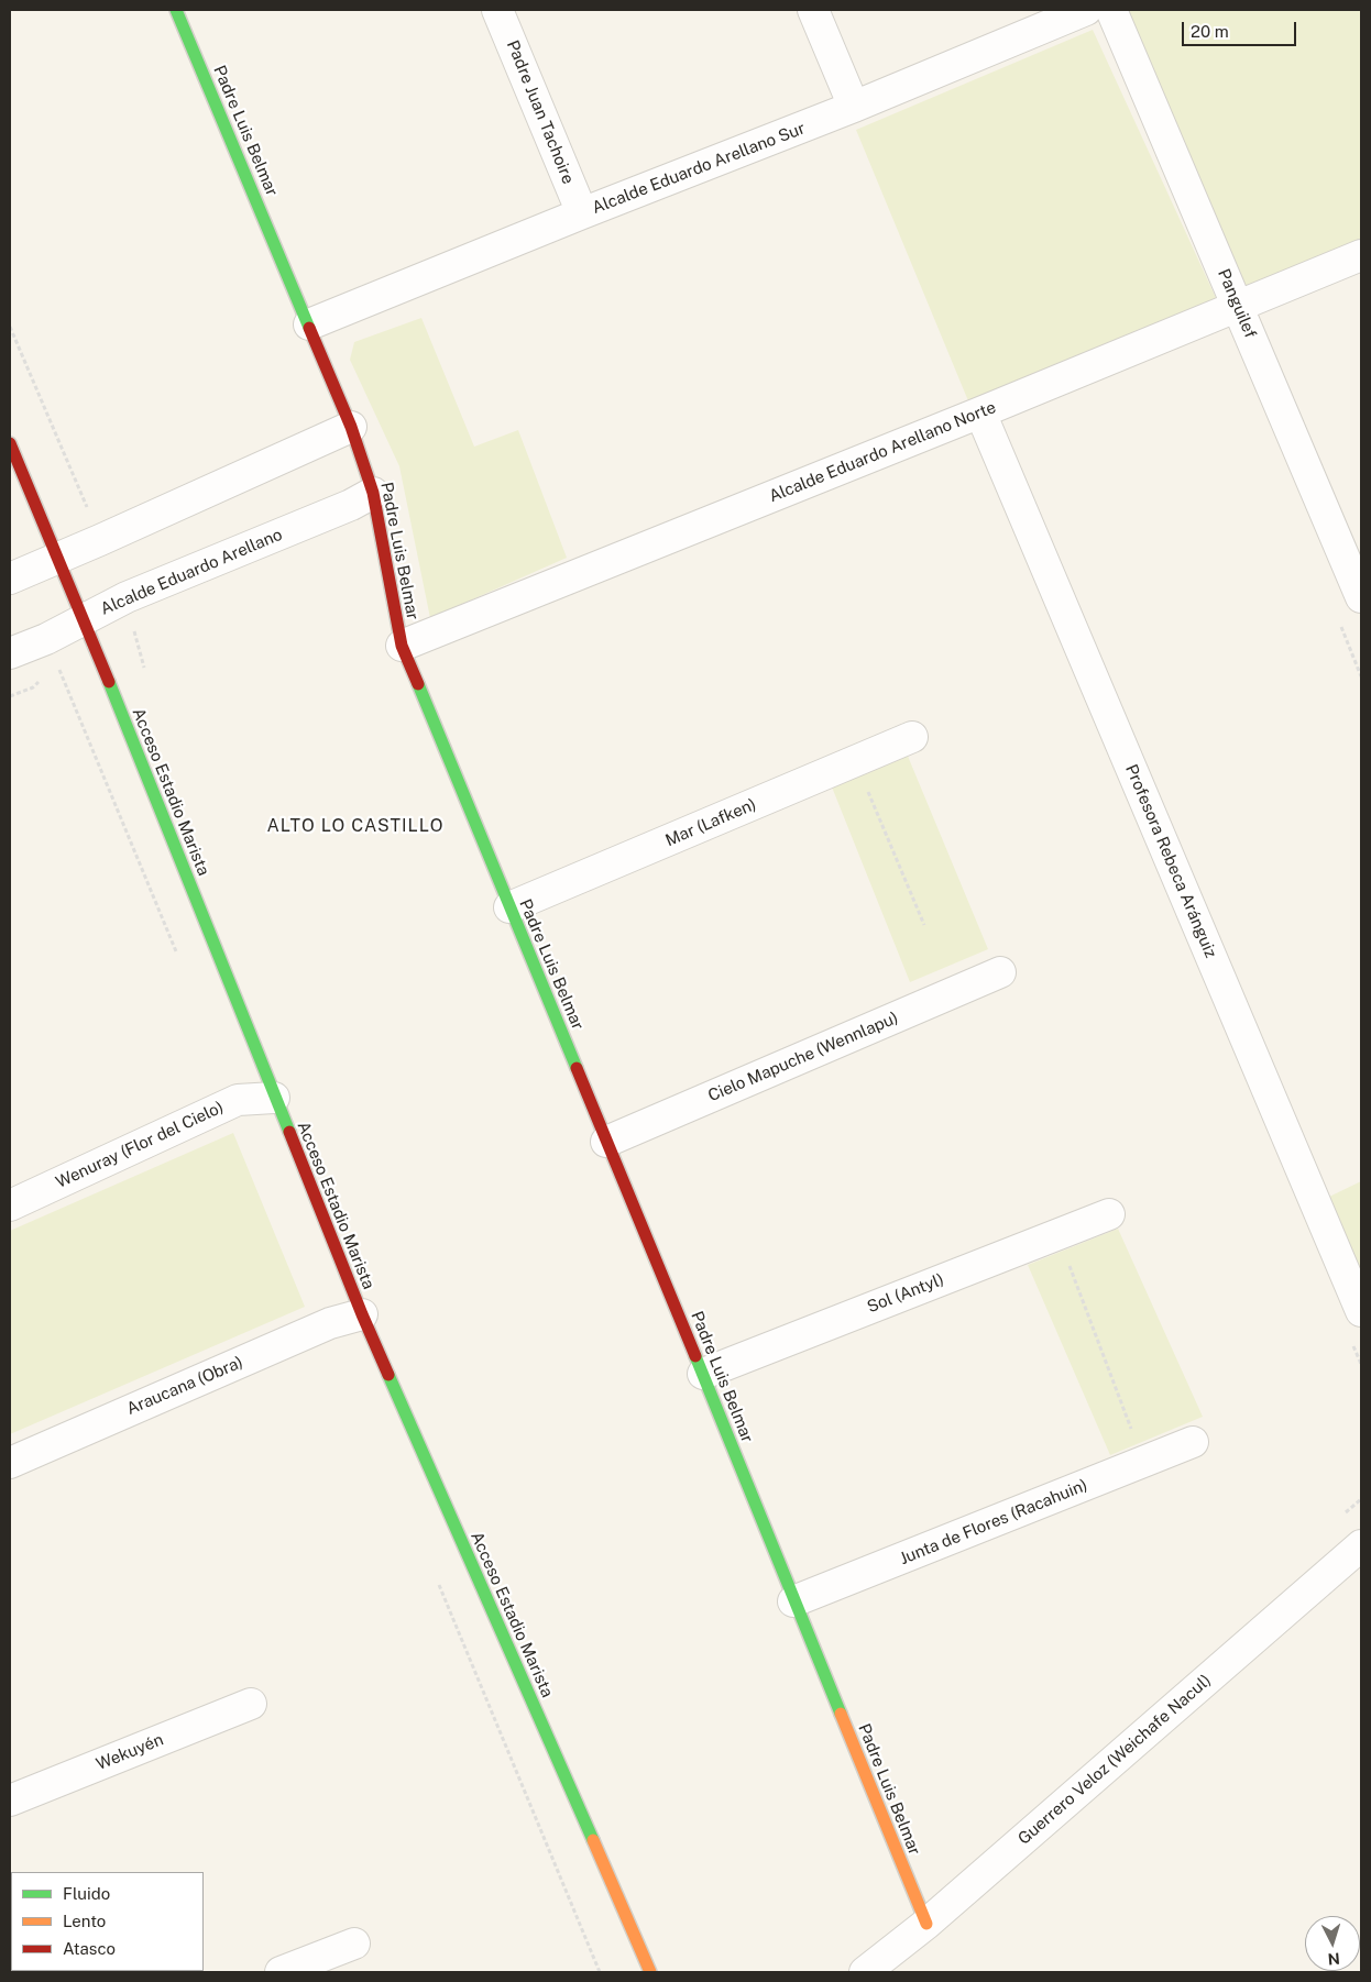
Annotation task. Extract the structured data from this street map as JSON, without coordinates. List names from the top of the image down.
{
  "streets": {
    "street": [
      "Padre Juan Tachoire",
      "Padre Luis Belmar",
      "Alcalde Eduardo Arellano Sur",
      "Panguilef",
      "Alcalde Eduardo Arellano Norte",
      "Alcalde Eduardo Arellano",
      "Acceso Estadio Marista",
      "Mar (Lafken)",
      "Profesora Rebeca Aránguiz",
      "Cielo Mapuche (Wennlapu)",
      "Wenuray (Flor del Cielo)",
      "Sol (Antyl)",
      "Araucana (Obra)",
      "Junta de Flores (Racahuin)",
      "Wekuyén",
      "Guerrero Veloz (Weichafe Nacul)"
    ]
  },
  "crossings": [
    ["Padre Juan Tachoire", "Alcalde Eduardo Arellano Sur"],
    ["Padre Luis Belmar", "Alcalde Eduardo Arellano Sur"],
    ["Padre Luis Belmar", "Alcalde Eduardo Arellano Norte"],
    ["Padre Luis Belmar", "Alcalde Eduardo Arellano"],
    ["Padre Luis Belmar", "Mar (Lafken)"],
    ["Padre Luis Belmar", "Cielo Mapuche (Wennlapu)"],
    ["Padre Luis Belmar", "Sol (Antyl)"],
    ["Padre Luis Belmar", "Junta de Flores (Racahuin)"],
    ["Padre Luis Belmar", "Guerrero Veloz (Weichafe Nacul)"],
    ["Panguilef", "Alcalde Eduardo Arellano Norte"],
    ["Alcalde Eduardo Arellano Norte", "Profesora Rebeca Aránguiz"],
    ["Alcalde Eduardo Arellano", "Acceso Estadio Marista"],
    ["Acceso Estadio Marista", "Wenuray (Flor del Cielo)"],
    ["Acceso Estadio Marista", "Araucana (Obra)"]
  ],
  "districts": ["ALTO LO CASTILLO"],
  "legend": ["Fluido", "Lento", "Atasco"],
  "scale_bar": "20 m",
  "north": "bottom"
}
